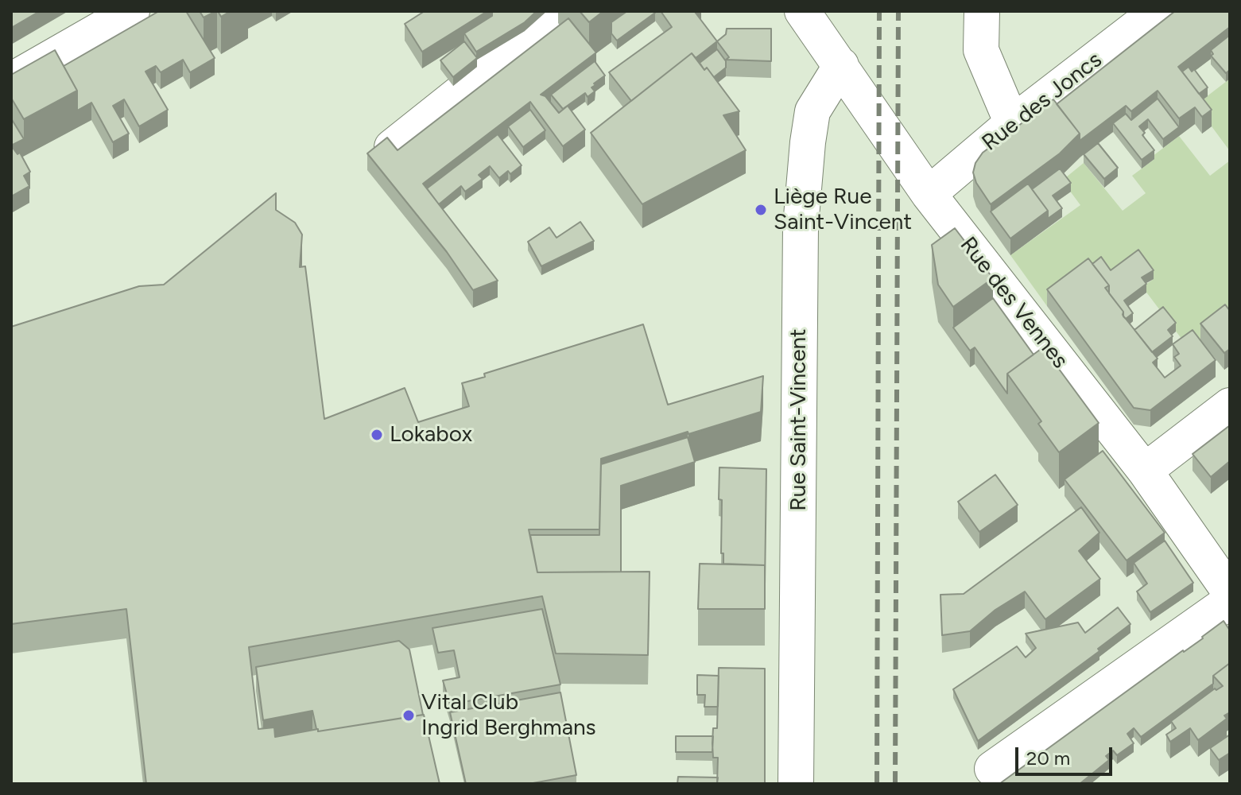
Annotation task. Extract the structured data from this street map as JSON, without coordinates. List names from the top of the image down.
{
  "streets": {
    "street": ["Rue des Joncs", "Rue des Vennes", "Rue Saint-Vincent"]
  },
  "crossings": [
    ["Rue des Joncs", "Rue des Vennes"],
    ["Rue des Vennes", "Rue Saint-Vincent"]
  ],
  "places": ["Liège Rue Saint-Vincent", "Lokabox", "Vital Club Ingrid Berghmans"],
  "scale_bar": "20 m"
}
